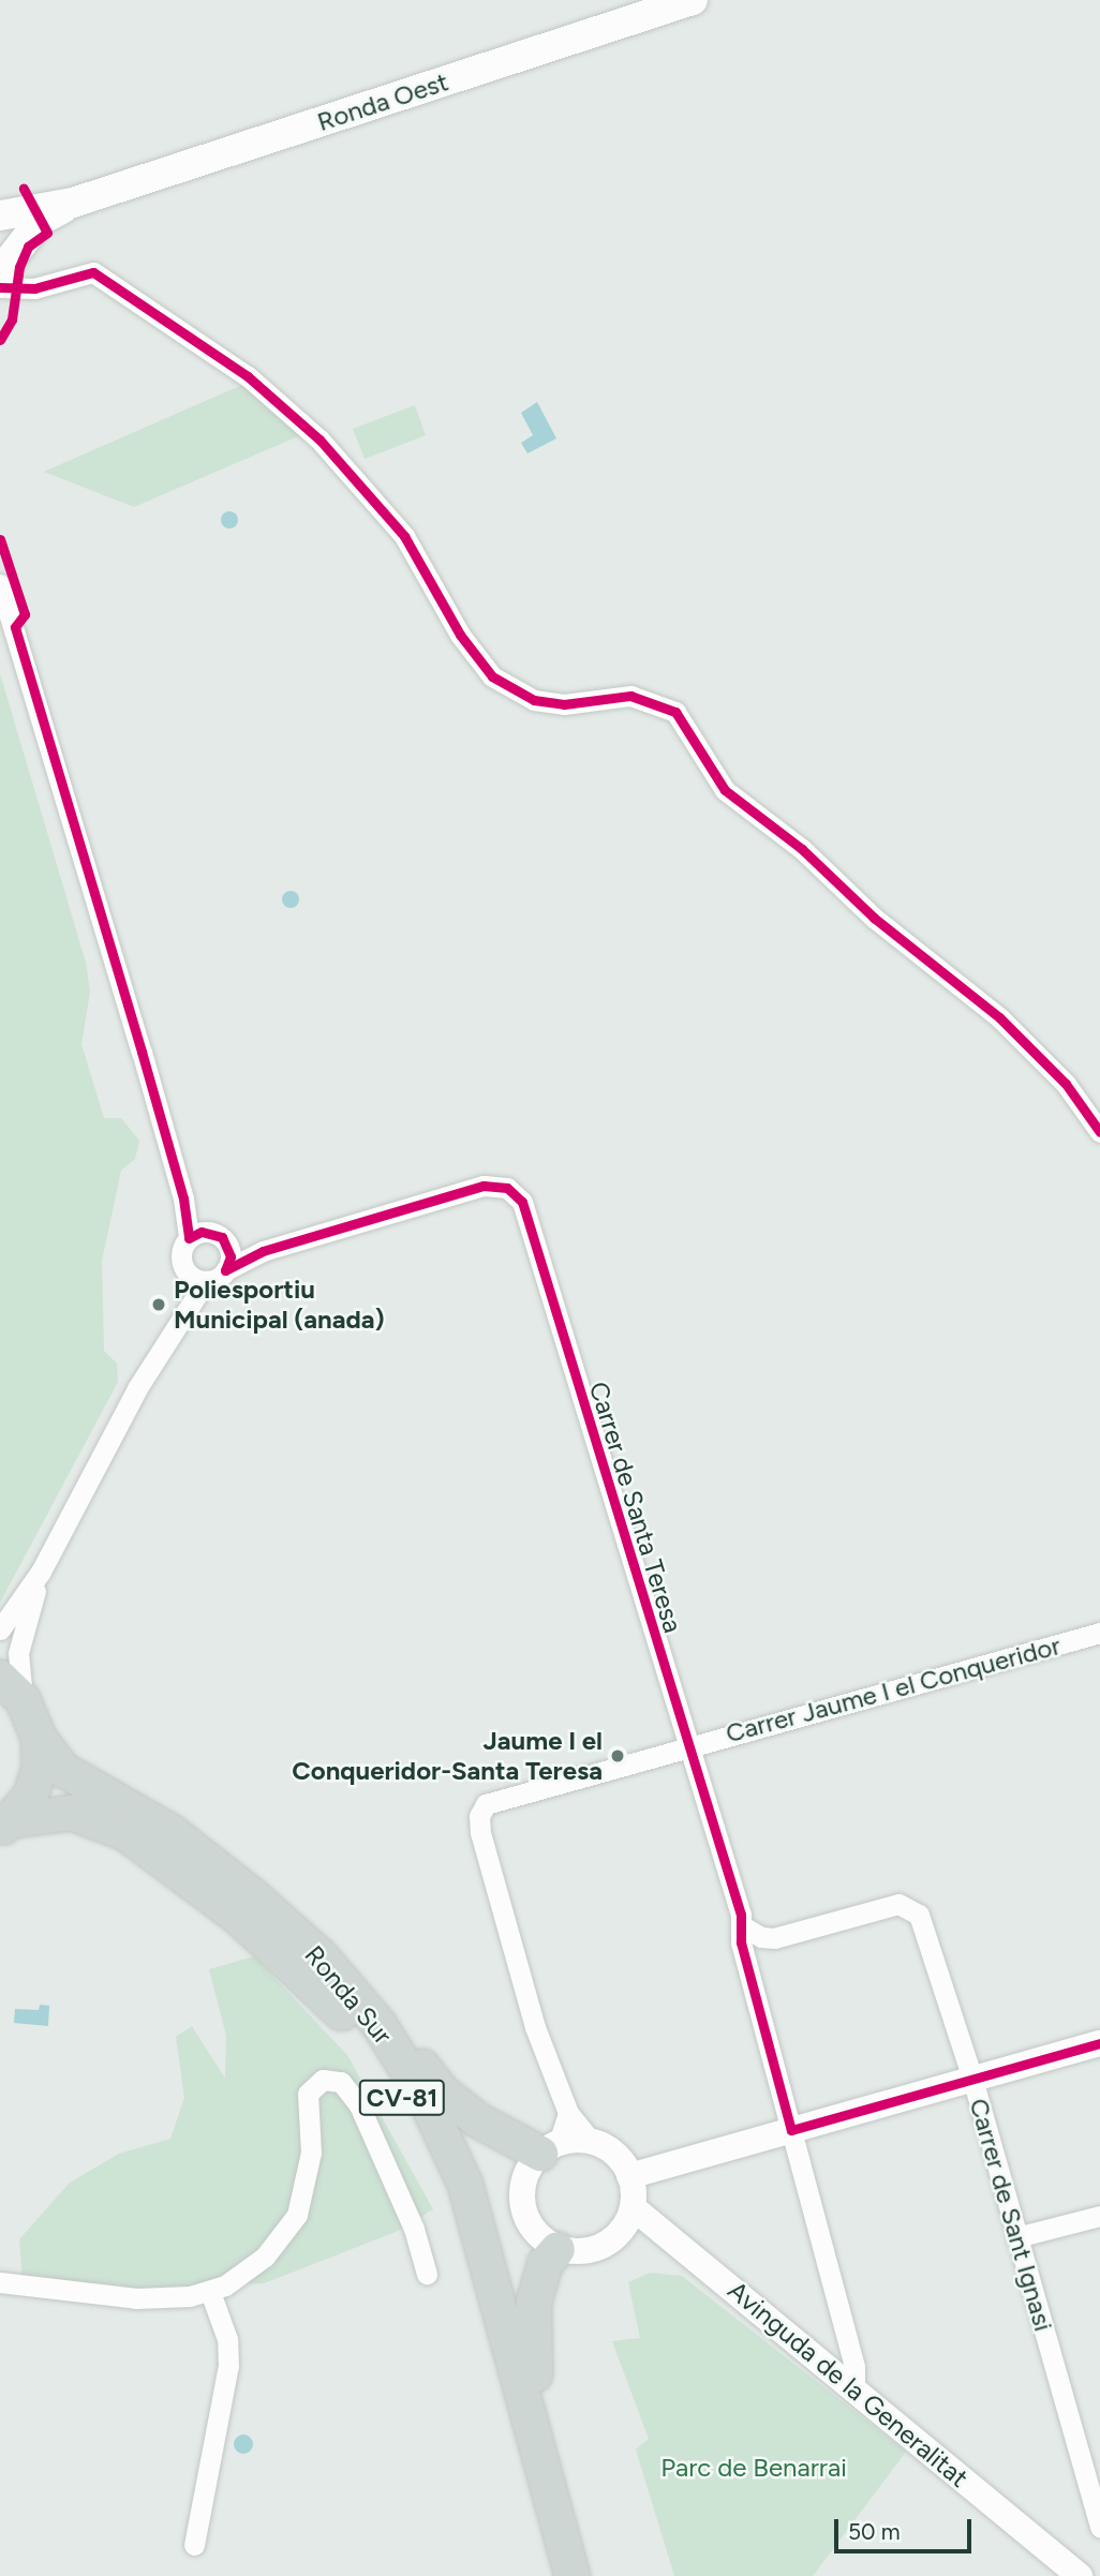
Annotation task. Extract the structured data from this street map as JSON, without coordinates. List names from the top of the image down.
{
  "streets": {
    "main road": ["Ronda Oest", "Ronda Sur", "CV-81"],
    "street": [
      "Carrer de Santa Teresa",
      "Carrer Jaume I el Conqueridor",
      "Carrer de Sant Ignasi",
      "Avinguda de la Generalitat"
    ]
  },
  "crossings": [
    ["Carrer de Santa Teresa", "Carrer Jaume I el Conqueridor"],
    ["Carrer de Santa Teresa", "Carrer de Sant Ignasi"],
    ["Carrer de Santa Teresa", "Avinguda de la Generalitat"],
    ["Ronda Sur", "CV-81"]
  ],
  "parks": ["Parc de Benarrai"],
  "places": ["Poliesportiu Municipal (anada)", "Jaume I el Conqueridor-Santa Teresa"],
  "scale_bar": "50 m"
}
